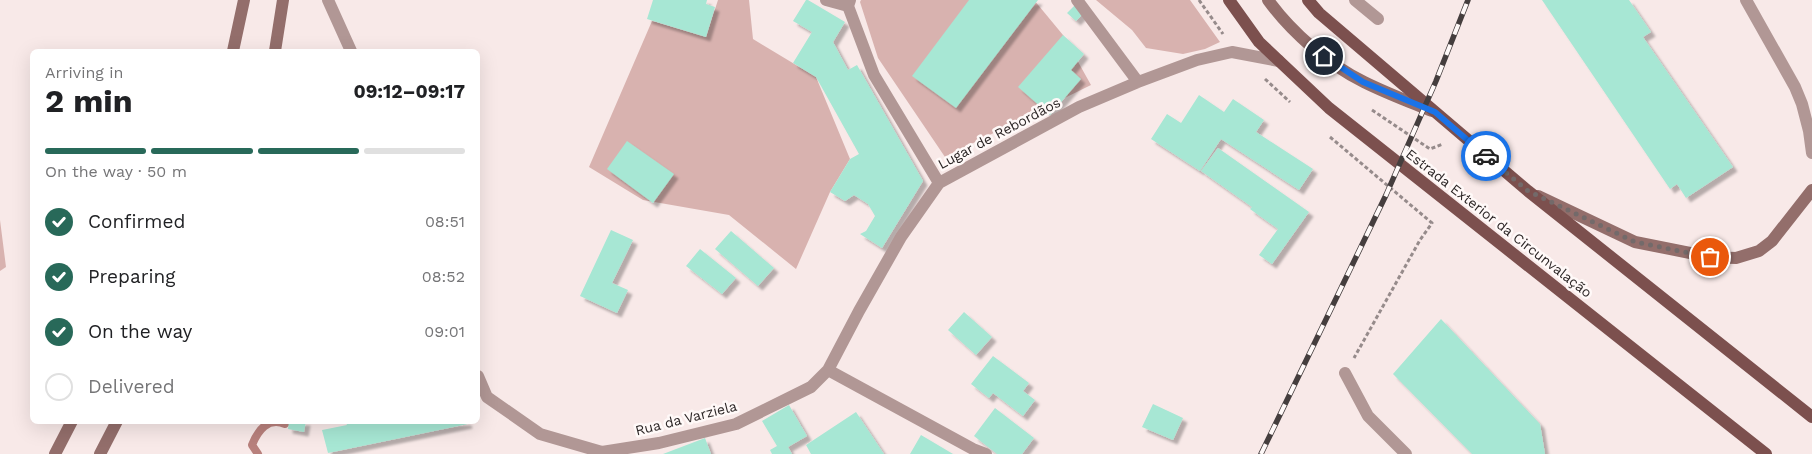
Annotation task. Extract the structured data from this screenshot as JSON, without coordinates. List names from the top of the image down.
{
  "streets": {
    "main road": ["Estrada Exterior da Circunvalação"],
    "street": ["Lugar de Rebordãos", "Rua da Varziela"]
  },
  "crossings": [
    ["Lugar de Rebordãos", "Estrada Exterior da Circunvalação"],
    ["Lugar de Rebordãos", "Rua da Varziela"]
  ],
  "page": {
    "heading": ["2 min", "Arriving in", "09:12–09:17"],
    "bar": "On the way · 50 m",
    "list": [
      ["Confirmed", "08:51"],
      ["Preparing", "08:52"],
      ["On the way", "09:01"],
      "Delivered"
    ]
  }
}
